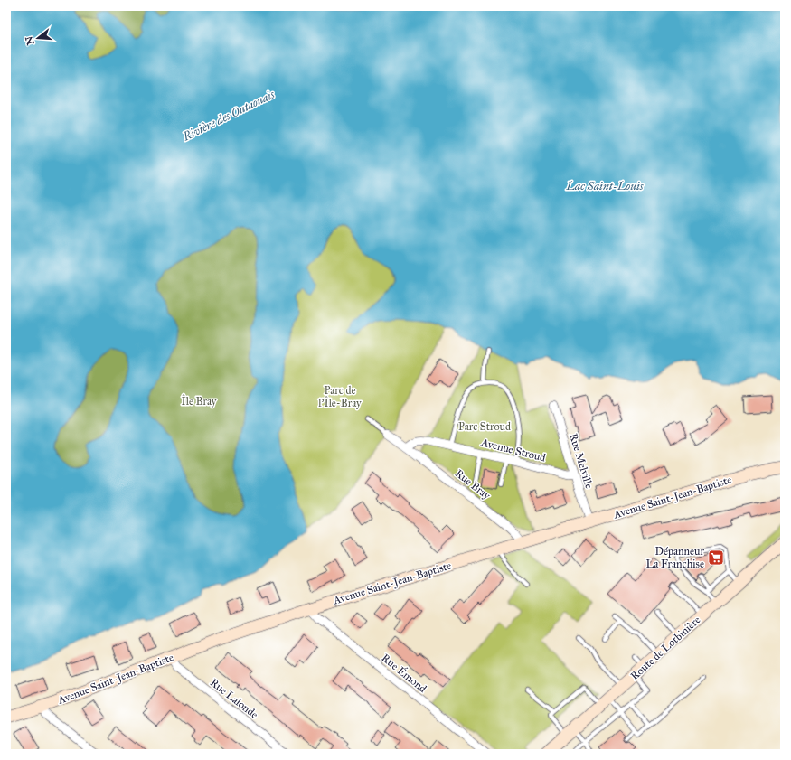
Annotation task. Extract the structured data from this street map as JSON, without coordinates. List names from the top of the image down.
{
  "streets": {
    "street": [
      "Avenue Stroud",
      "Rue Melville",
      "Rue Bray",
      "Avenue Saint-Jean-Baptiste",
      "Route de Lotbinière",
      "Rue Émond",
      "Rue Lalonde"
    ]
  },
  "crossings": [
    ["Avenue Stroud", "Rue Melville"],
    ["Avenue Stroud", "Rue Bray"],
    ["Rue Melville", "Avenue Saint-Jean-Baptiste"],
    ["Rue Bray", "Avenue Saint-Jean-Baptiste"],
    ["Avenue Saint-Jean-Baptiste", "Rue Émond"],
    ["Avenue Saint-Jean-Baptiste", "Rue Lalonde"]
  ],
  "water": ["Rivière des Outaouais", "Lac Saint-Louis"],
  "parks": ["Parc de l'Île-Bray", "Île Bray", "Parc Stroud"],
  "places": {
    "supermarket": ["Dépanneur La Franchise"]
  },
  "north": "left"
}
